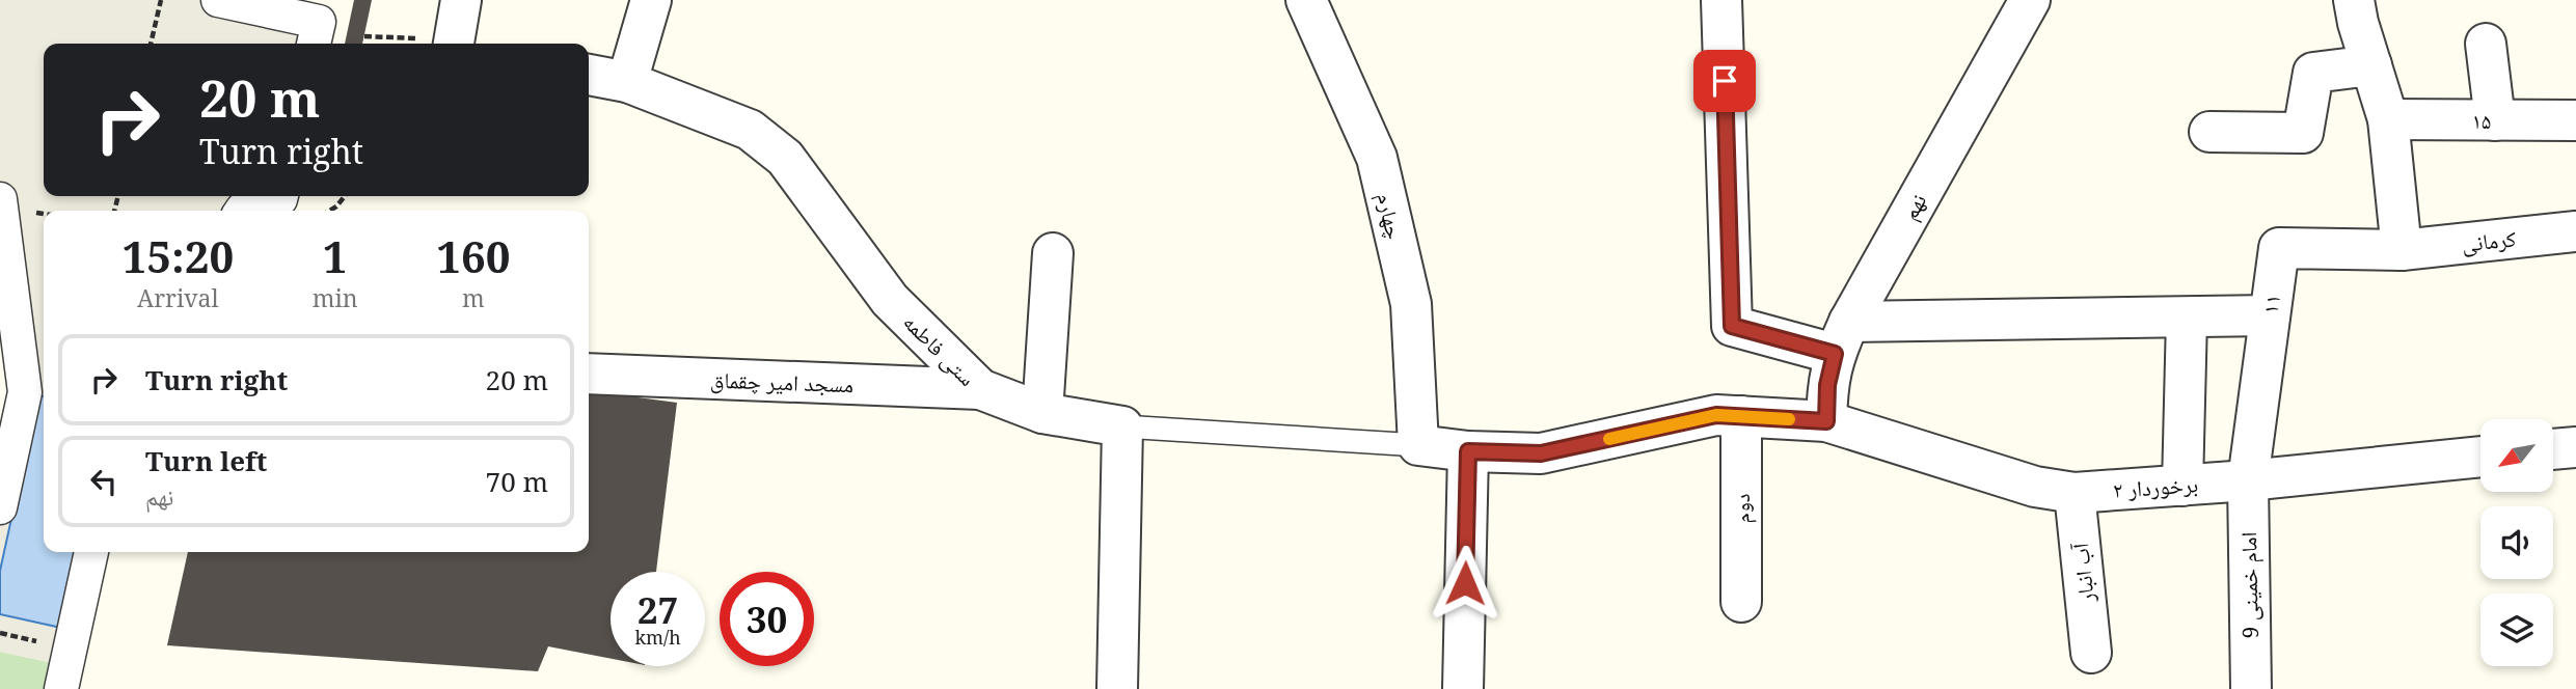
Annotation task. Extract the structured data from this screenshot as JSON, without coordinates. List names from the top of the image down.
{
  "streets": {
    "street": [
      "۱۵",
      "نهم",
      "چهارم",
      "کرمانی",
      "۱۱",
      "ستی فاطمه",
      "مسجد امیر چقماق",
      "برخوردار ۲",
      "دوم",
      "آب انبار",
      "امام خمینی 9"
    ]
  },
  "crossings": [
    ["نهم", "برخوردار ۲"],
    ["چهارم", "برخوردار ۲"],
    ["کرمانی", "۱۱"],
    ["۱۱", "برخوردار ۲"],
    ["۱۱", "امام خمینی 9"],
    ["ستی فاطمه", "مسجد امیر چقماق"],
    ["برخوردار ۲", "دوم"],
    ["برخوردار ۲", "آب انبار"],
    ["برخوردار ۲", "امام خمینی 9"]
  ],
  "north": "bottom left",
  "page": {
    "turn": ["20 m", "Turn right"],
    "eta": [
      "15:20",
      "Arrival",
      "1",
      "min",
      "160",
      "m"
    ],
    "list": [
      {
        "name": "Turn right",
        "value": "20 m"
      },
      {
        "name": "Turn left",
        "note": "نهم",
        "value": "70 m"
      }
    ],
    "speed": "27 km/h",
    "limit": "30"
  }
}
